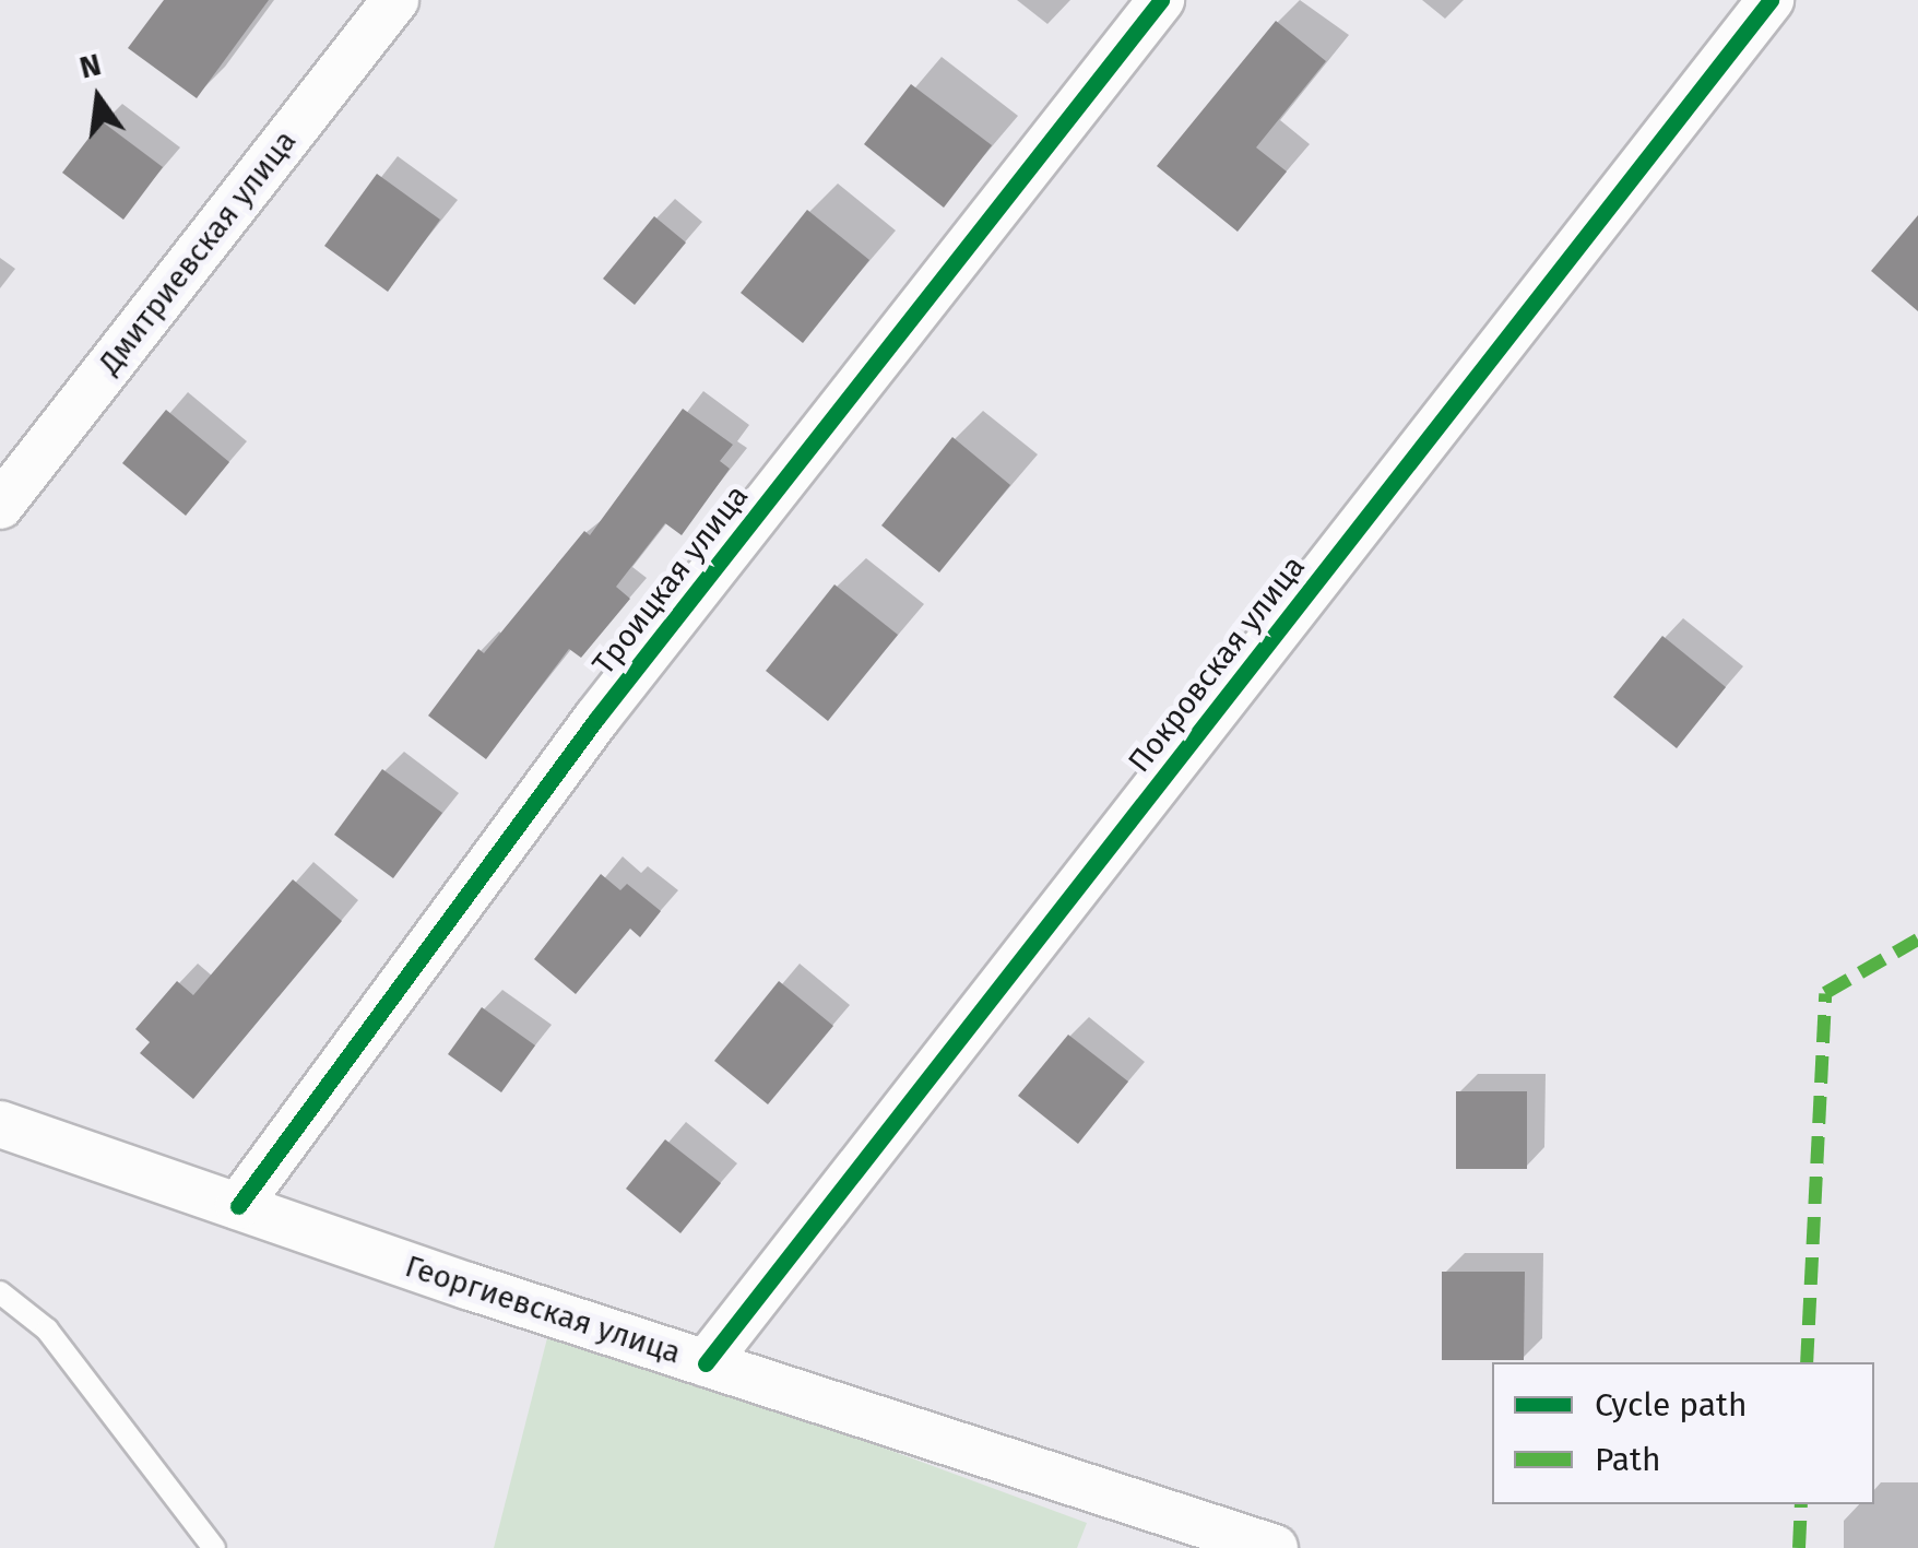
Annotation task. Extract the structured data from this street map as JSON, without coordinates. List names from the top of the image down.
{
  "streets": {
    "street": [
      "Дмитриевская улица",
      "Троицкая улица",
      "Покровская улица",
      "Георгиевская улица"
    ]
  },
  "crossings": [
    ["Троицкая улица", "Георгиевская улица"],
    ["Покровская улица", "Георгиевская улица"]
  ],
  "legend": ["Cycle path", "Path"],
  "north": "top"
}
